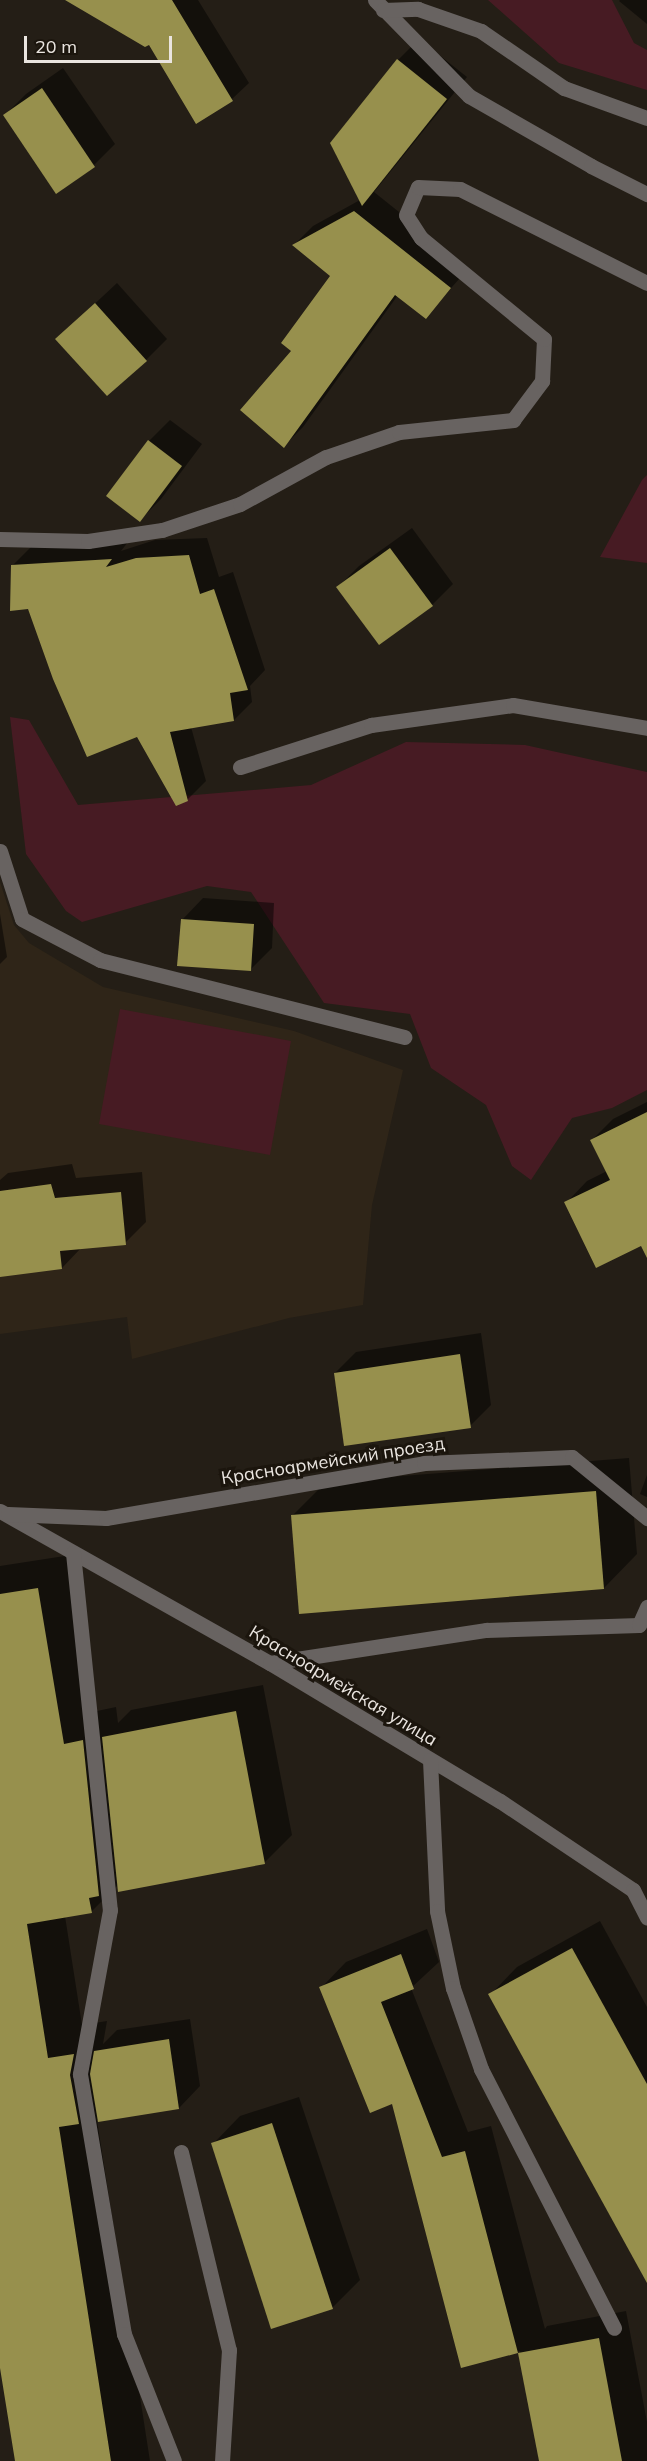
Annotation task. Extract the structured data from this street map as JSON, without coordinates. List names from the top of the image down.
{
  "streets": {
    "street": ["Красноармейский проезд", "Красноармейская улица"]
  },
  "crossings": [
    ["Красноармейский проезд", "Красноармейская улица"]
  ],
  "scale_bar": "20 m"
}
